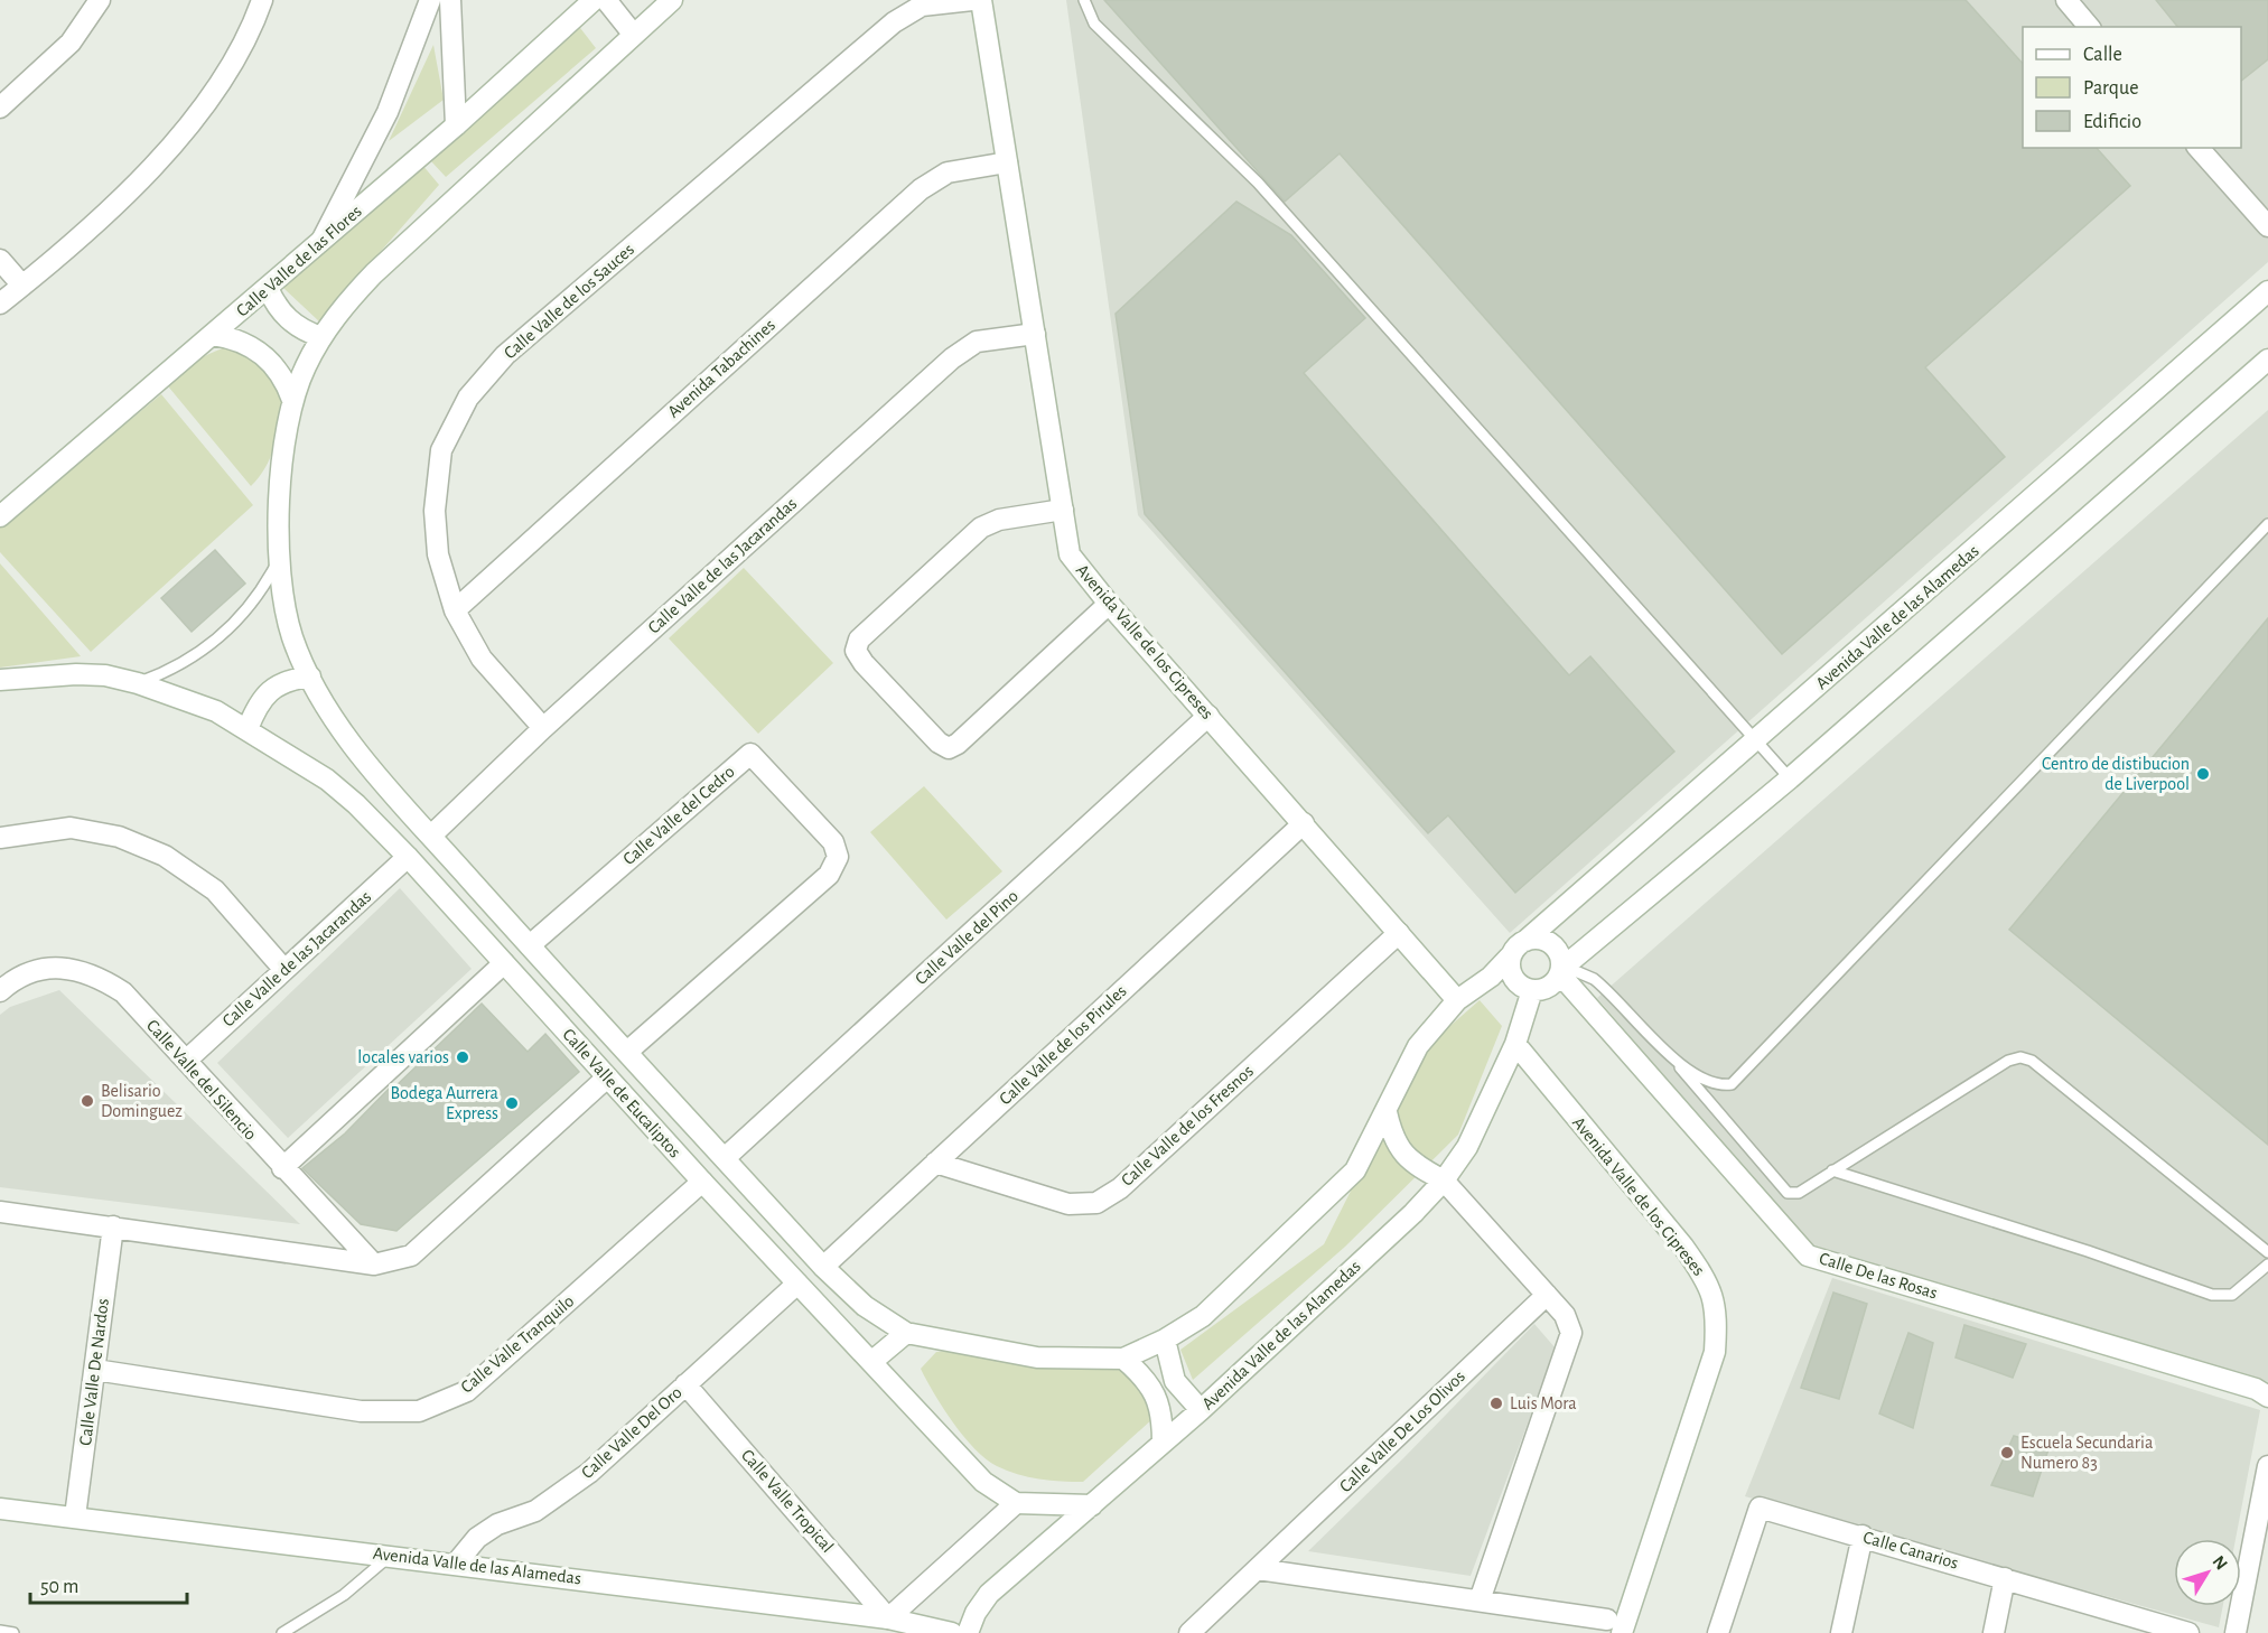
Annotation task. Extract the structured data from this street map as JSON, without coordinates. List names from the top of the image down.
{
  "streets": {
    "street": [
      "Calle Valle de las Flores",
      "Calle Valle de los Sauces",
      "Avenida Tabachines",
      "Calle Valle de las Jacarandas",
      "Avenida Valle de las Alamedas",
      "Avenida Valle de los Cipreses",
      "Calle Valle del Cedro",
      "Calle Valle del Pino",
      "Calle Valle de los Pirules",
      "Calle Valle del Silencio",
      "Calle Valle de Eucaliptos",
      "Calle Valle de los Fresnos",
      "Calle De las Rosas",
      "Calle Valle Tranquilo",
      "Calle Valle De Nardos",
      "Calle Valle De Los Olivos",
      "Calle Valle Del Oro",
      "Calle Valle Tropical",
      "Calle Canarios"
    ]
  },
  "crossings": [
    ["Calle Valle de los Sauces", "Avenida Tabachines"],
    ["Calle Valle de los Sauces", "Calle Valle de las Jacarandas"],
    ["Avenida Tabachines", "Avenida Valle de los Cipreses"],
    ["Calle Valle de las Jacarandas", "Avenida Valle de los Cipreses"],
    ["Calle Valle de las Jacarandas", "Calle Valle del Silencio"],
    ["Calle Valle de las Jacarandas", "Calle Valle de Eucaliptos"],
    ["Avenida Valle de las Alamedas", "Avenida Valle de los Cipreses"],
    ["Avenida Valle de las Alamedas", "Calle Valle de Eucaliptos"],
    ["Avenida Valle de las Alamedas", "Calle De las Rosas"],
    ["Avenida Valle de las Alamedas", "Calle Valle De Nardos"],
    ["Avenida Valle de las Alamedas", "Calle Valle Del Oro"],
    ["Avenida Valle de las Alamedas", "Calle Valle Tropical"],
    ["Avenida Valle de los Cipreses", "Calle Valle del Pino"],
    ["Avenida Valle de los Cipreses", "Calle Valle de los Pirules"],
    ["Avenida Valle de los Cipreses", "Calle Valle de los Fresnos"],
    ["Calle Valle del Cedro", "Calle Valle de Eucaliptos"],
    ["Calle Valle del Pino", "Calle Valle de Eucaliptos"],
    ["Calle Valle de los Pirules", "Calle Valle de Eucaliptos"],
    ["Calle Valle de los Pirules", "Calle Valle de los Fresnos"],
    ["Calle Valle de Eucaliptos", "Calle Valle Tranquilo"],
    ["Calle Valle de Eucaliptos", "Calle Valle Del Oro"],
    ["Calle Valle Tranquilo", "Calle Valle De Nardos"],
    ["Calle Valle Del Oro", "Calle Valle Tropical"]
  ],
  "places": [
    "Centro de distibucion de Liverpool",
    "locales varios",
    "Belisario Dominguez",
    "Bodega Aurrera Express",
    "Luis Mora",
    "Escuela Secundaria Numero 83"
  ],
  "legend": ["Calle", "Parque", "Edificio"],
  "scale_bar": "50 m",
  "north": "top right"
}
